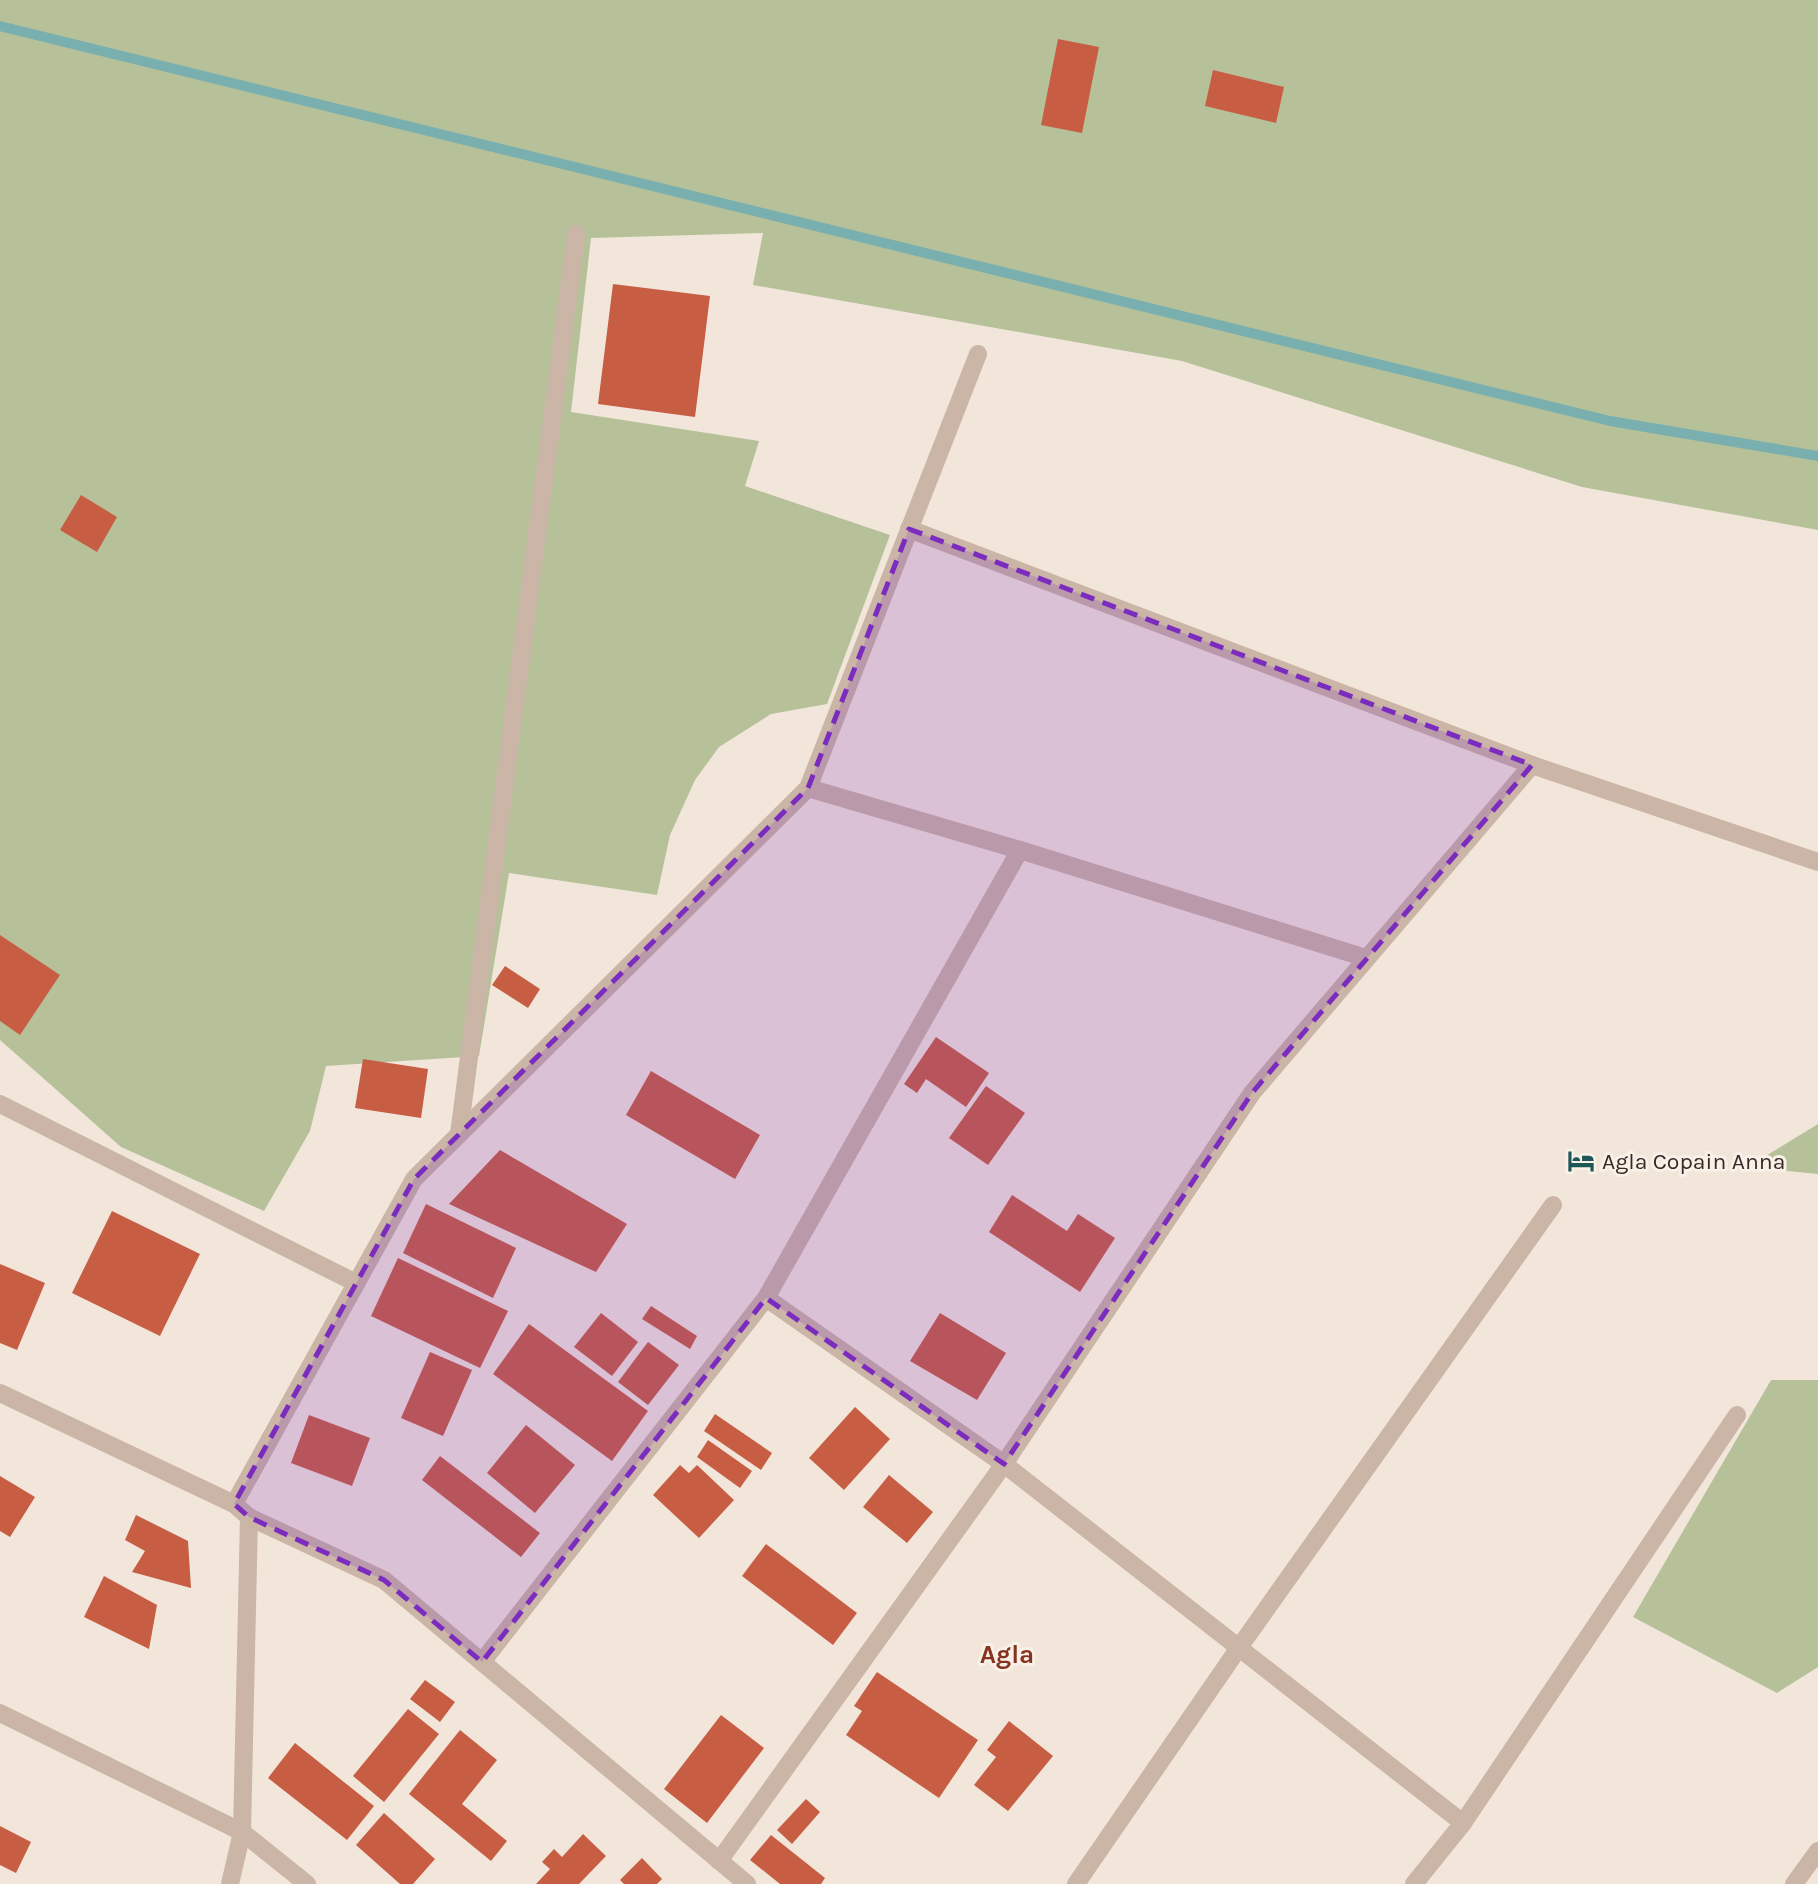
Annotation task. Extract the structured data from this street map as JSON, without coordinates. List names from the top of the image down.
{
  "districts": ["Agla"],
  "places": {
    "hotel": ["Agla Copain Anna"]
  }
}
